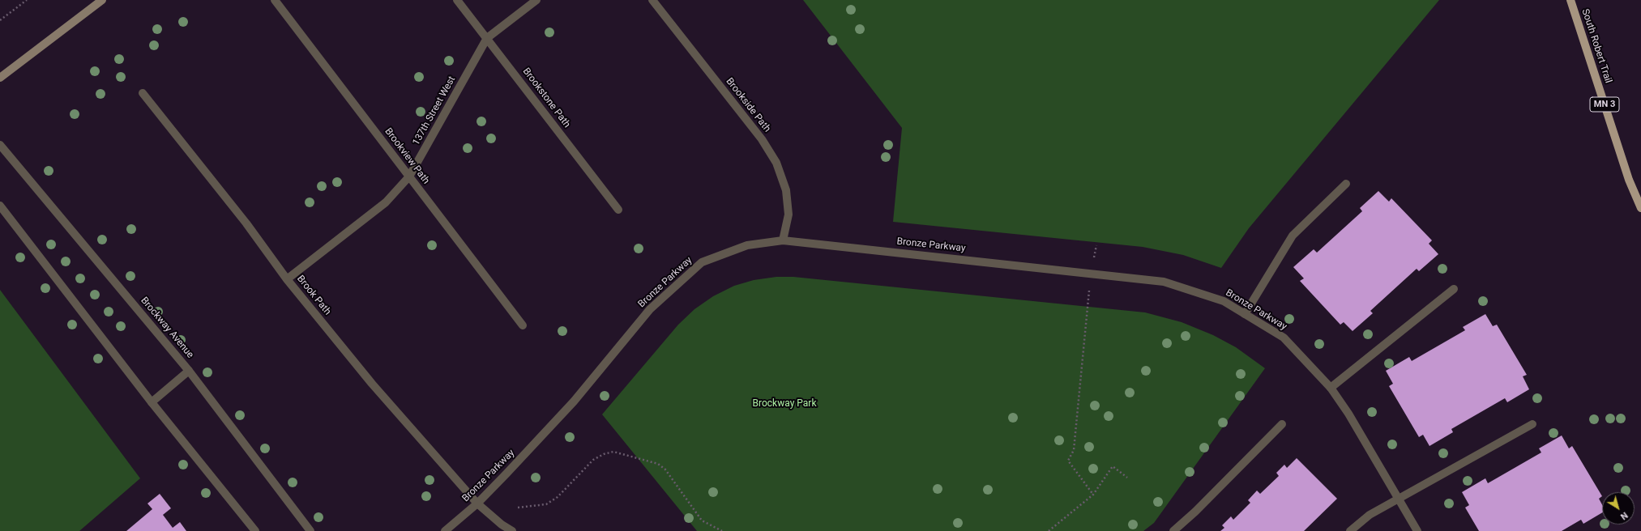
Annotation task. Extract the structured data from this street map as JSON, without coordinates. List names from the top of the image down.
{
  "streets": {
    "main road": ["South Robert Trail", "MN 3"],
    "street": [
      "Brookstone Path",
      "Brookside Path",
      "137th Street West",
      "Brookview Path",
      "Bronze Parkway",
      "Brook Path",
      "Brockway Avenue"
    ]
  },
  "crossings": [
    ["Brookstone Path", "137th Street West"],
    ["Brookside Path", "Bronze Parkway"],
    ["137th Street West", "Brookview Path"],
    ["137th Street West", "Brook Path"],
    ["Bronze Parkway", "Brook Path"]
  ],
  "parks": ["Brockway Park"],
  "north": "bottom right"
}
